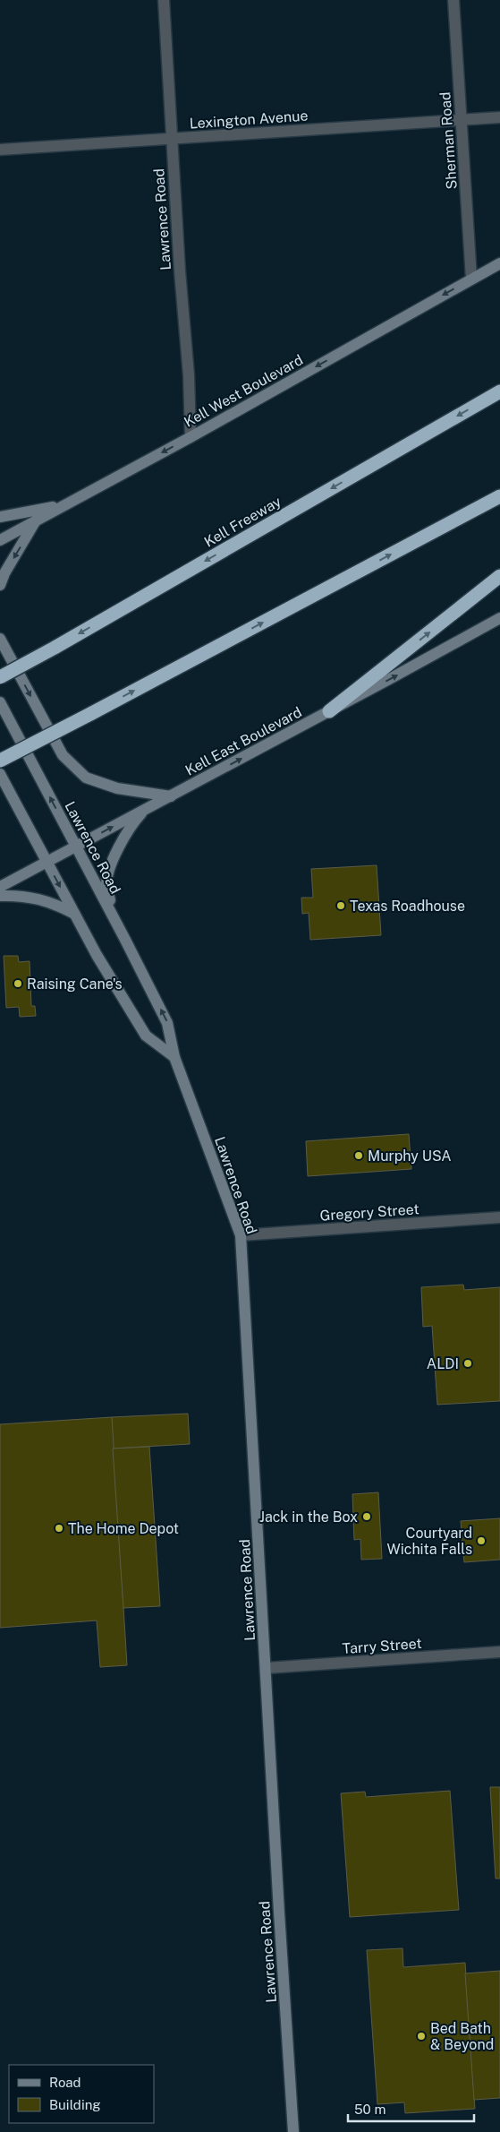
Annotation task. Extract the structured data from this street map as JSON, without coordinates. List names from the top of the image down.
{
  "streets": {
    "highway": ["Kell Freeway"],
    "street": [
      "Lexington Avenue",
      "Sherman Road",
      "Lawrence Road",
      "Kell West Boulevard",
      "Kell East Boulevard",
      "Gregory Street",
      "Tarry Street"
    ]
  },
  "crossings": [
    ["Lexington Avenue", "Sherman Road"],
    ["Lexington Avenue", "Lawrence Road"],
    ["Sherman Road", "Kell West Boulevard"],
    ["Lawrence Road", "Kell West Boulevard"],
    ["Lawrence Road", "Kell East Boulevard"],
    ["Lawrence Road", "Gregory Street"],
    ["Lawrence Road", "Tarry Street"]
  ],
  "one_way": ["Kell West Boulevard", "Kell East Boulevard"],
  "places": [
    "Texas Roadhouse",
    "Raising Cane's",
    "Murphy USA",
    "ALDI",
    "Jack in the Box",
    "The Home Depot",
    "Courtyard Wichita Falls",
    "Bed Bath & Beyond"
  ],
  "legend": ["Road", "Building"],
  "scale_bar": "50 m"
}
